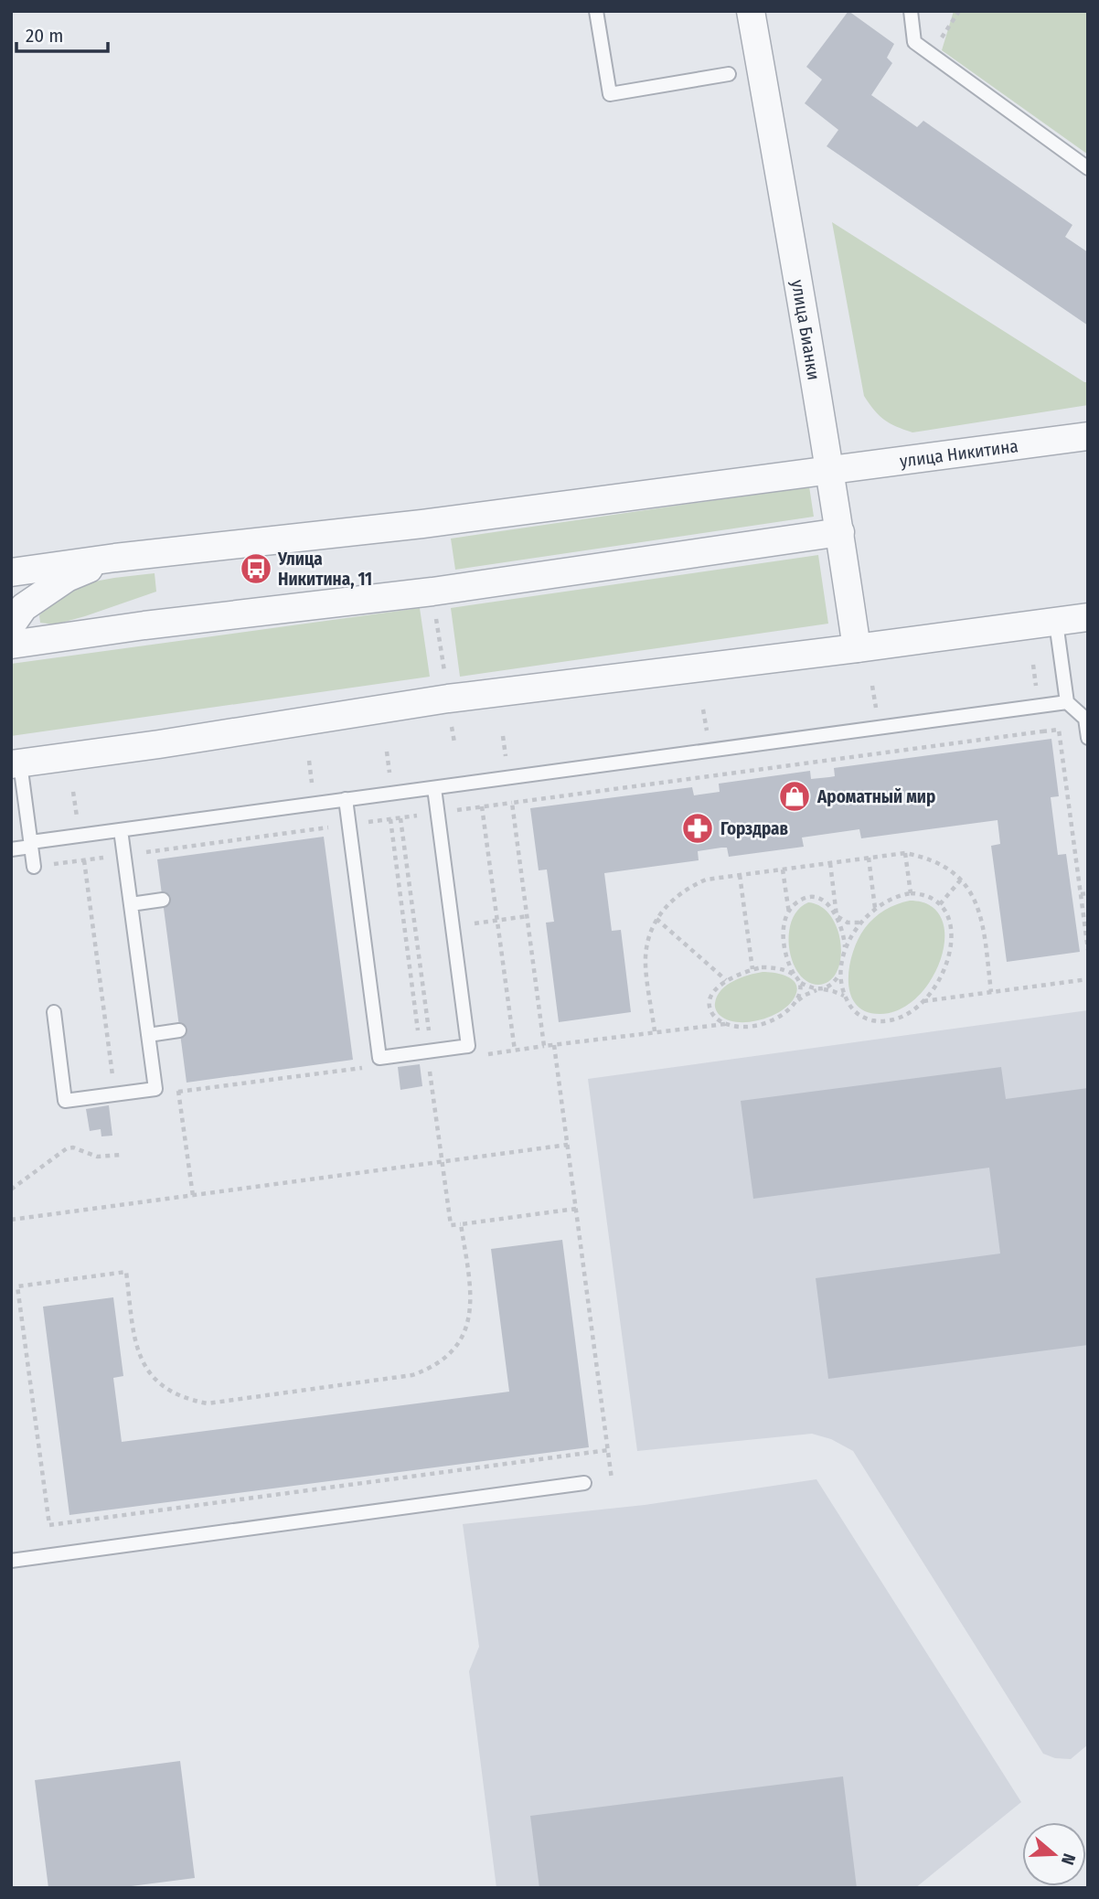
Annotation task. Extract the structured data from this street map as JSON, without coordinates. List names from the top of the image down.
{
  "streets": {
    "street": ["улица Бианки", "улица Никитина"]
  },
  "crossings": [
    ["улица Бианки", "улица Никитина"]
  ],
  "places": {
    "bus stop": ["Улица Никитина, 11"],
    "shop": ["Ароматный мир"],
    "pharmacy": ["Горздрав"]
  },
  "scale_bar": "20 m",
  "north": "right"
}
